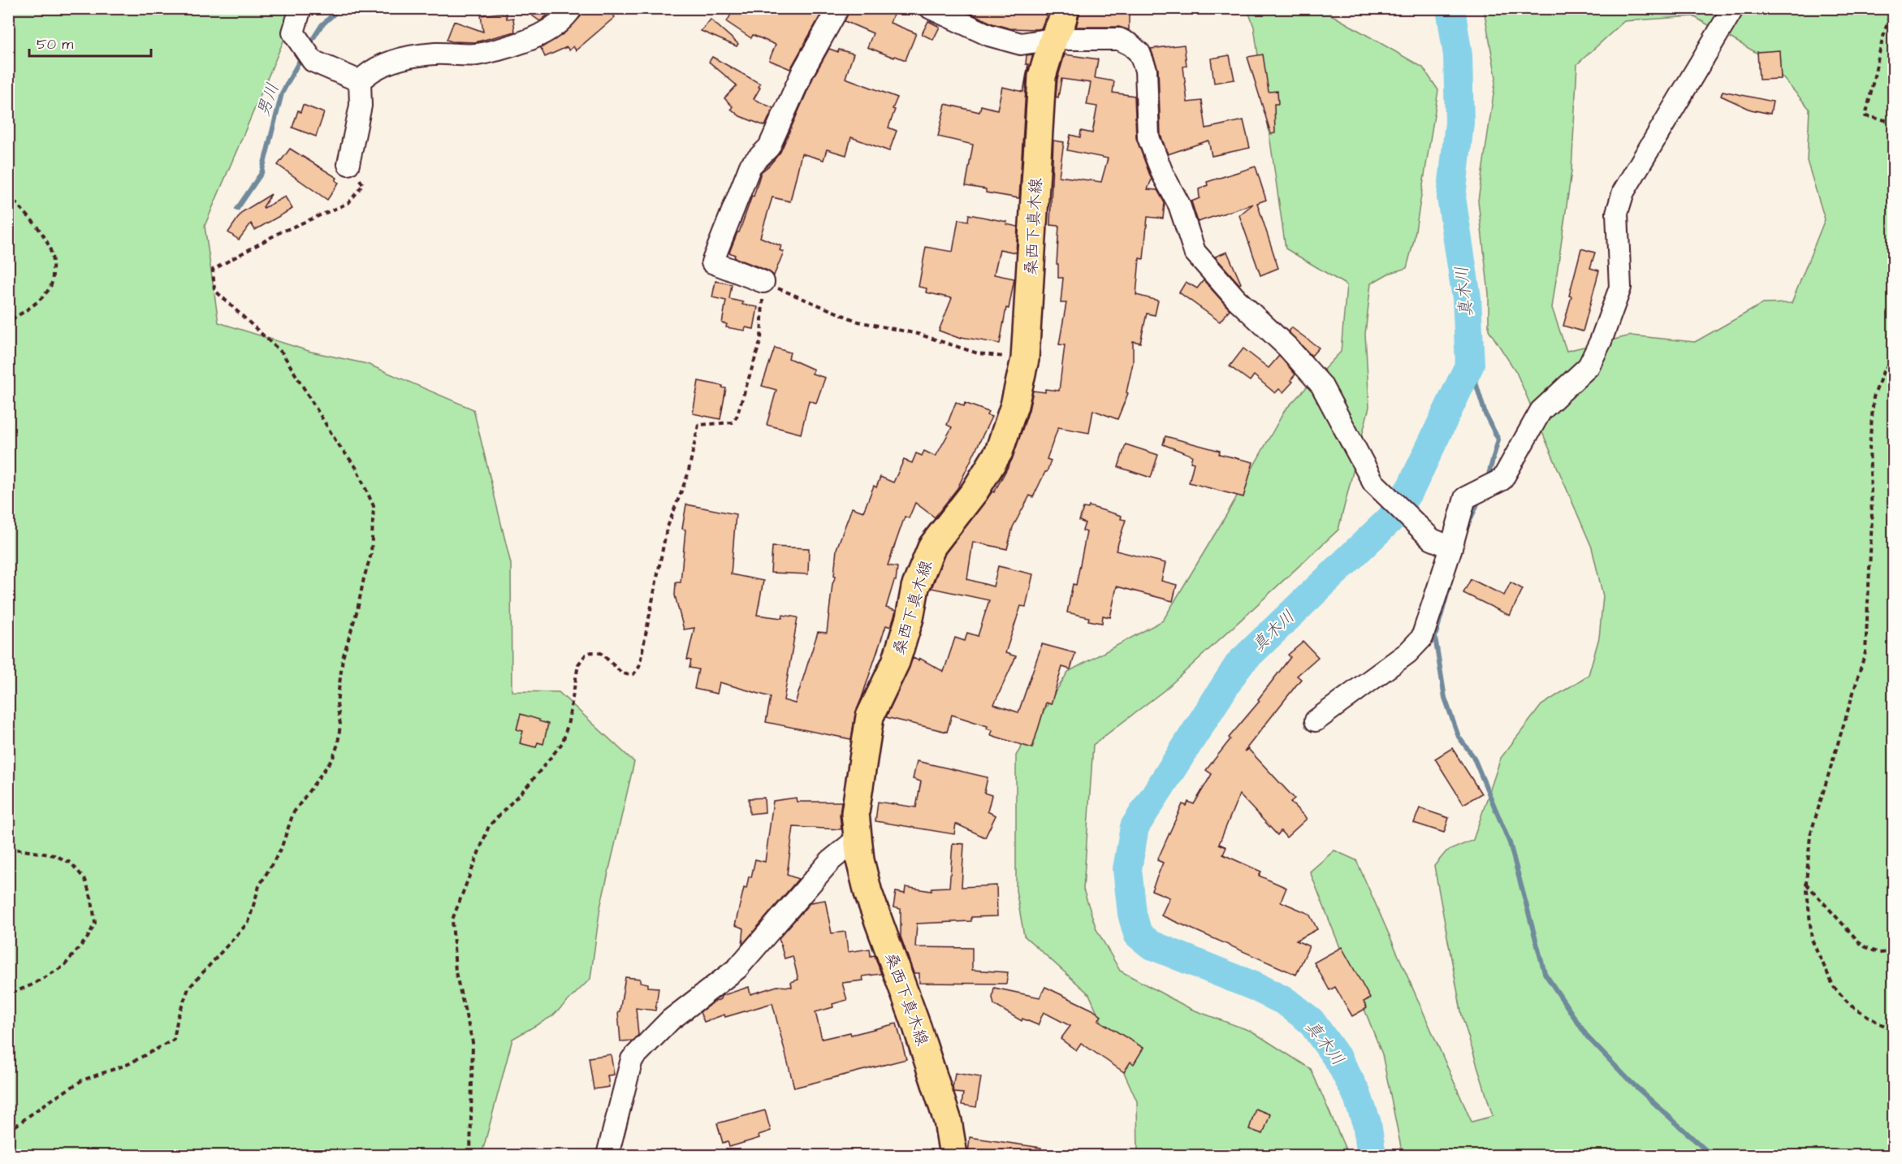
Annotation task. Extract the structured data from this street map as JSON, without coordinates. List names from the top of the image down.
{
  "streets": {
    "main road": ["桑西下真木線"]
  },
  "water": ["男川", "真木川"],
  "scale_bar": "50 m"
}
